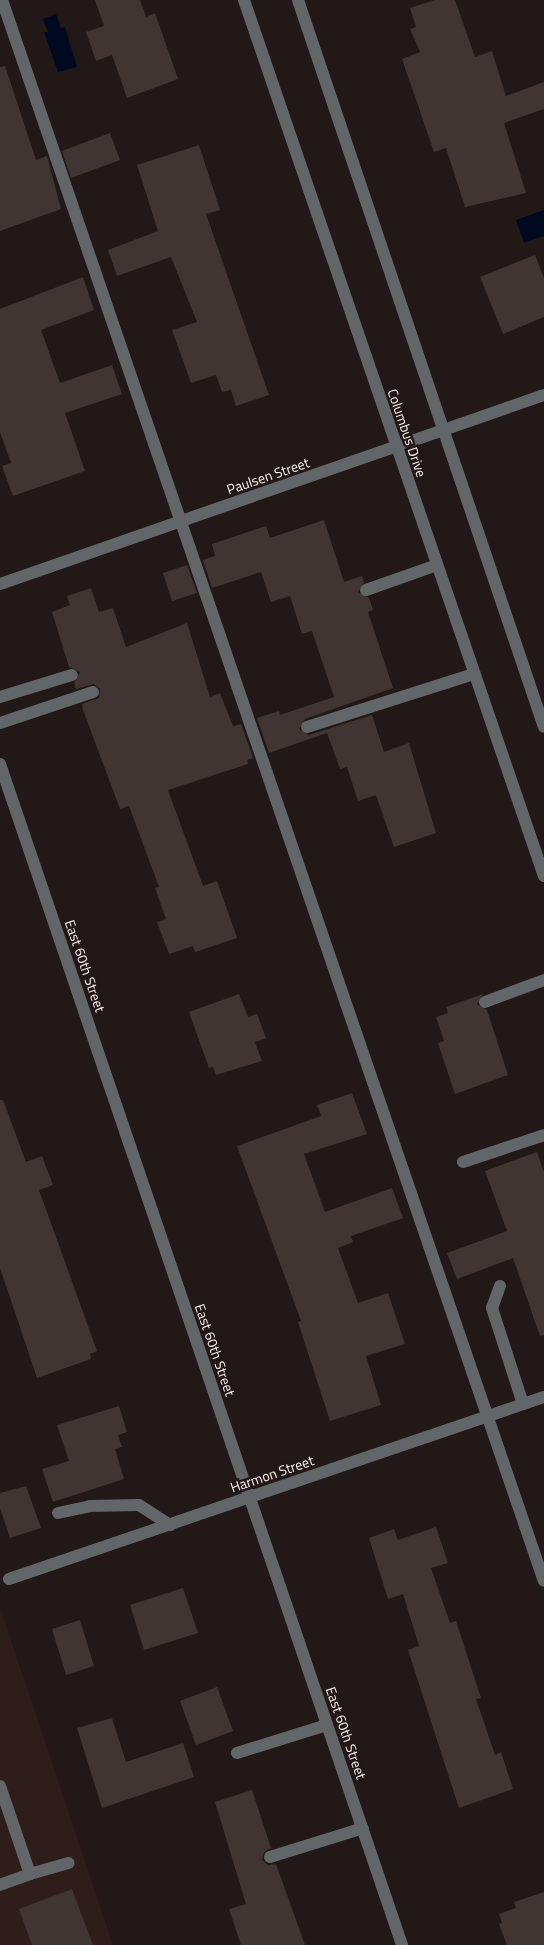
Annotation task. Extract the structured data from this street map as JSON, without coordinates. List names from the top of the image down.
{
  "streets": {
    "street": [
      "Columbus Drive",
      "Paulsen Street",
      "East 60th Street",
      "Harmon Street"
    ]
  },
  "crossings": [
    ["Columbus Drive", "Paulsen Street"],
    ["East 60th Street", "Harmon Street"]
  ]
}
